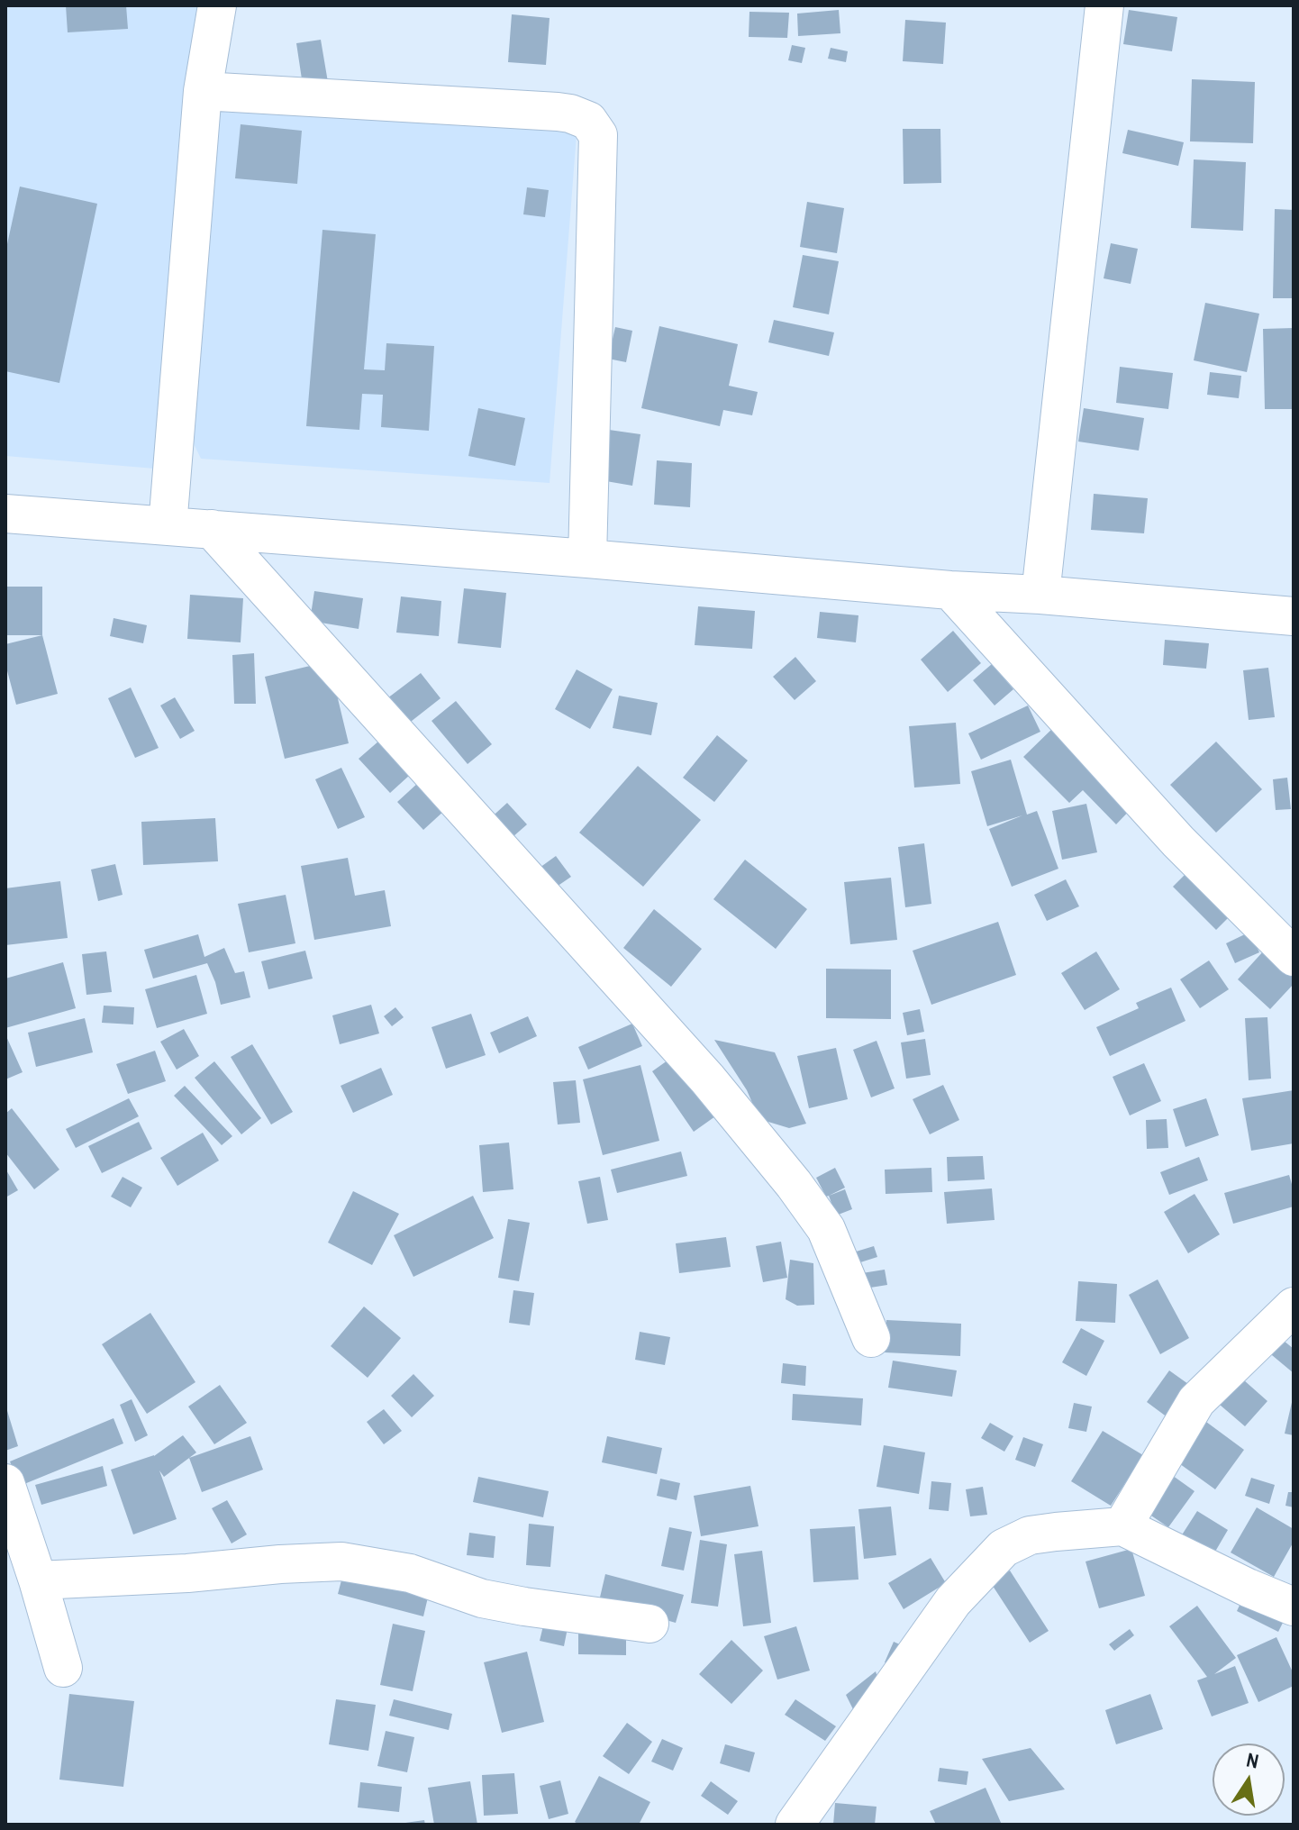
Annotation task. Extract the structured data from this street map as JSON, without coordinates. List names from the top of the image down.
{
  "north": "top"
}
